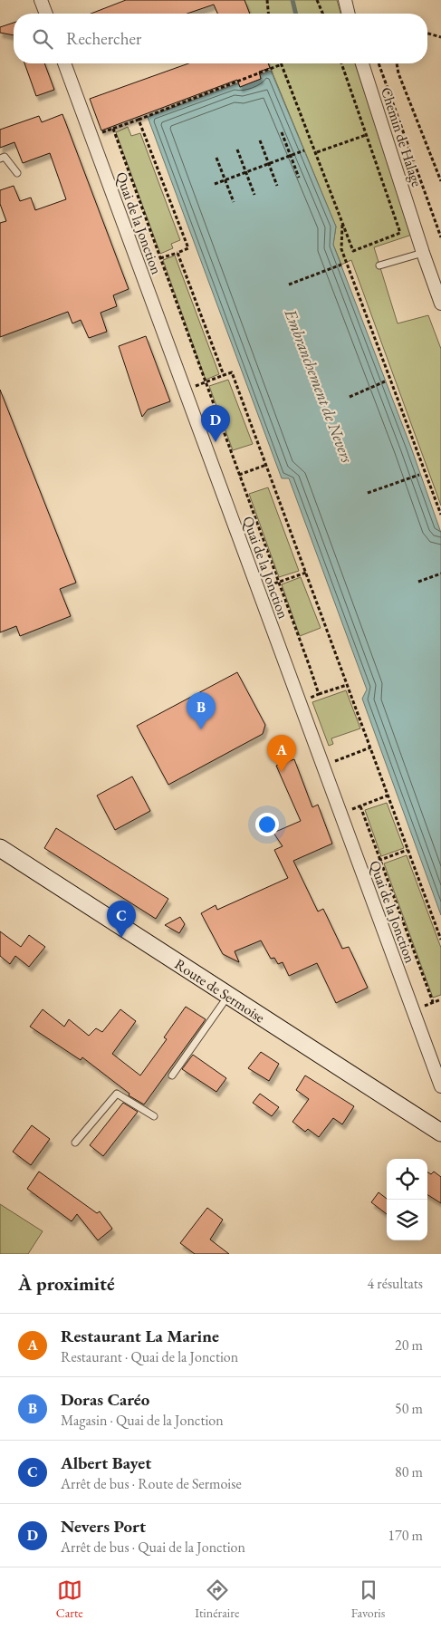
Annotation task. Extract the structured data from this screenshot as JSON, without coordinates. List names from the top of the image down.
{
  "streets": {
    "main road": ["Route de Sermoise"],
    "street": ["Chemin de Halage", "Quai de la Jonction"]
  },
  "water": ["Embranchement de Nevers"],
  "page": {
    "search": "Rechercher",
    "pins": [
      "D",
      "B",
      "A",
      "C"
    ],
    "heading": ["À proximité", "4 résultats"],
    "list": [
      {
        "mark": "A",
        "name": "Restaurant La Marine",
        "note": "Restaurant · Quai de la Jonction",
        "value": "20 m"
      },
      {
        "mark": "B",
        "name": "Doras Caréo",
        "note": "Magasin · Quai de la Jonction",
        "value": "50 m"
      },
      {
        "mark": "C",
        "name": "Albert Bayet",
        "note": "Arrêt de bus · Route de Sermoise",
        "value": "80 m"
      },
      {
        "mark": "D",
        "name": "Nevers Port",
        "note": "Arrêt de bus · Quai de la Jonction",
        "value": "170 m"
      }
    ],
    "nav": ["Carte", "Itinéraire", "Favoris"]
  }
}
